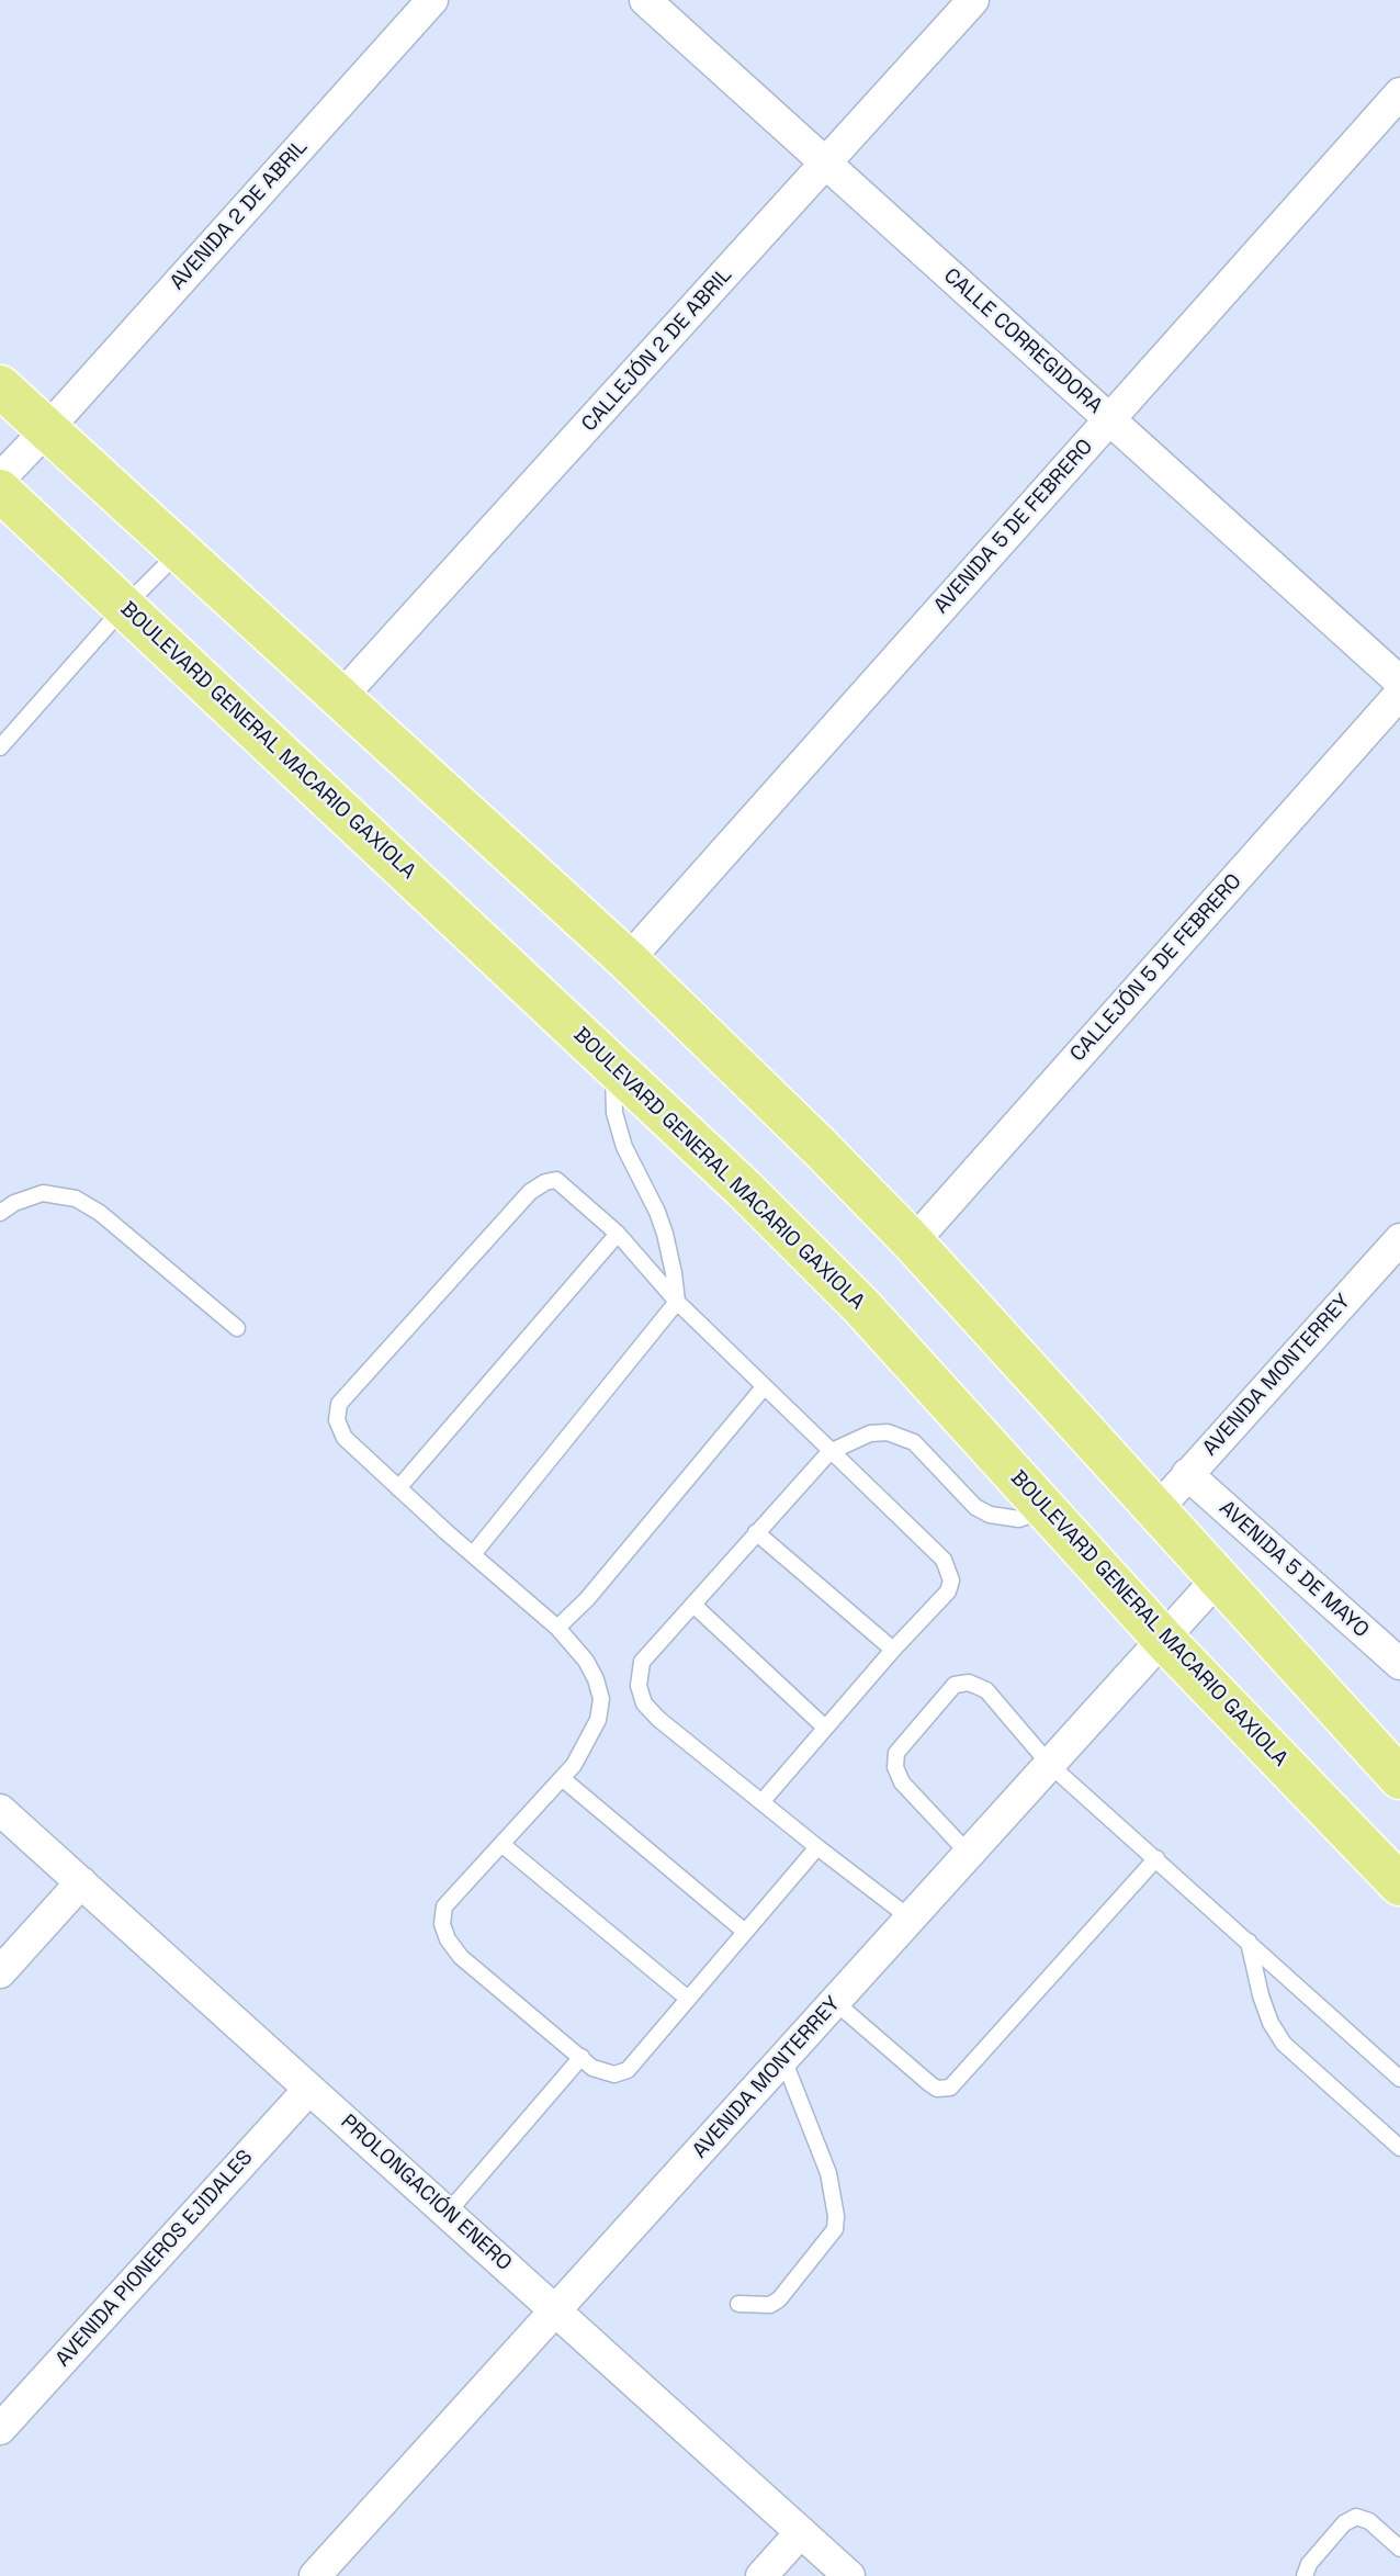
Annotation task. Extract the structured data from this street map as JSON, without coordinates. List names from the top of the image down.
{
  "streets": {
    "main road": ["BOULEVARD GENERAL MACARIO GAXIOLA"],
    "street": [
      "AVENIDA 2 DE ABRIL",
      "CALLE CORREGIDORA",
      "CALLEJÓN 2 DE ABRIL",
      "AVENIDA 5 DE FEBRERO",
      "CALLEJÓN 5 DE FEBRERO",
      "AVENIDA MONTERREY",
      "AVENIDA 5 DE MAYO",
      "PROLONGACIÓN ENERO",
      "AVENIDA PIONEROS EJIDALES"
    ]
  },
  "crossings": [
    ["CALLE CORREGIDORA", "CALLEJÓN 2 DE ABRIL"],
    ["CALLE CORREGIDORA", "AVENIDA 5 DE FEBRERO"],
    ["BOULEVARD GENERAL MACARIO GAXIOLA", "AVENIDA MONTERREY"],
    ["AVENIDA MONTERREY", "AVENIDA 5 DE MAYO"],
    ["AVENIDA MONTERREY", "PROLONGACIÓN ENERO"],
    ["PROLONGACIÓN ENERO", "AVENIDA PIONEROS EJIDALES"]
  ]
}
